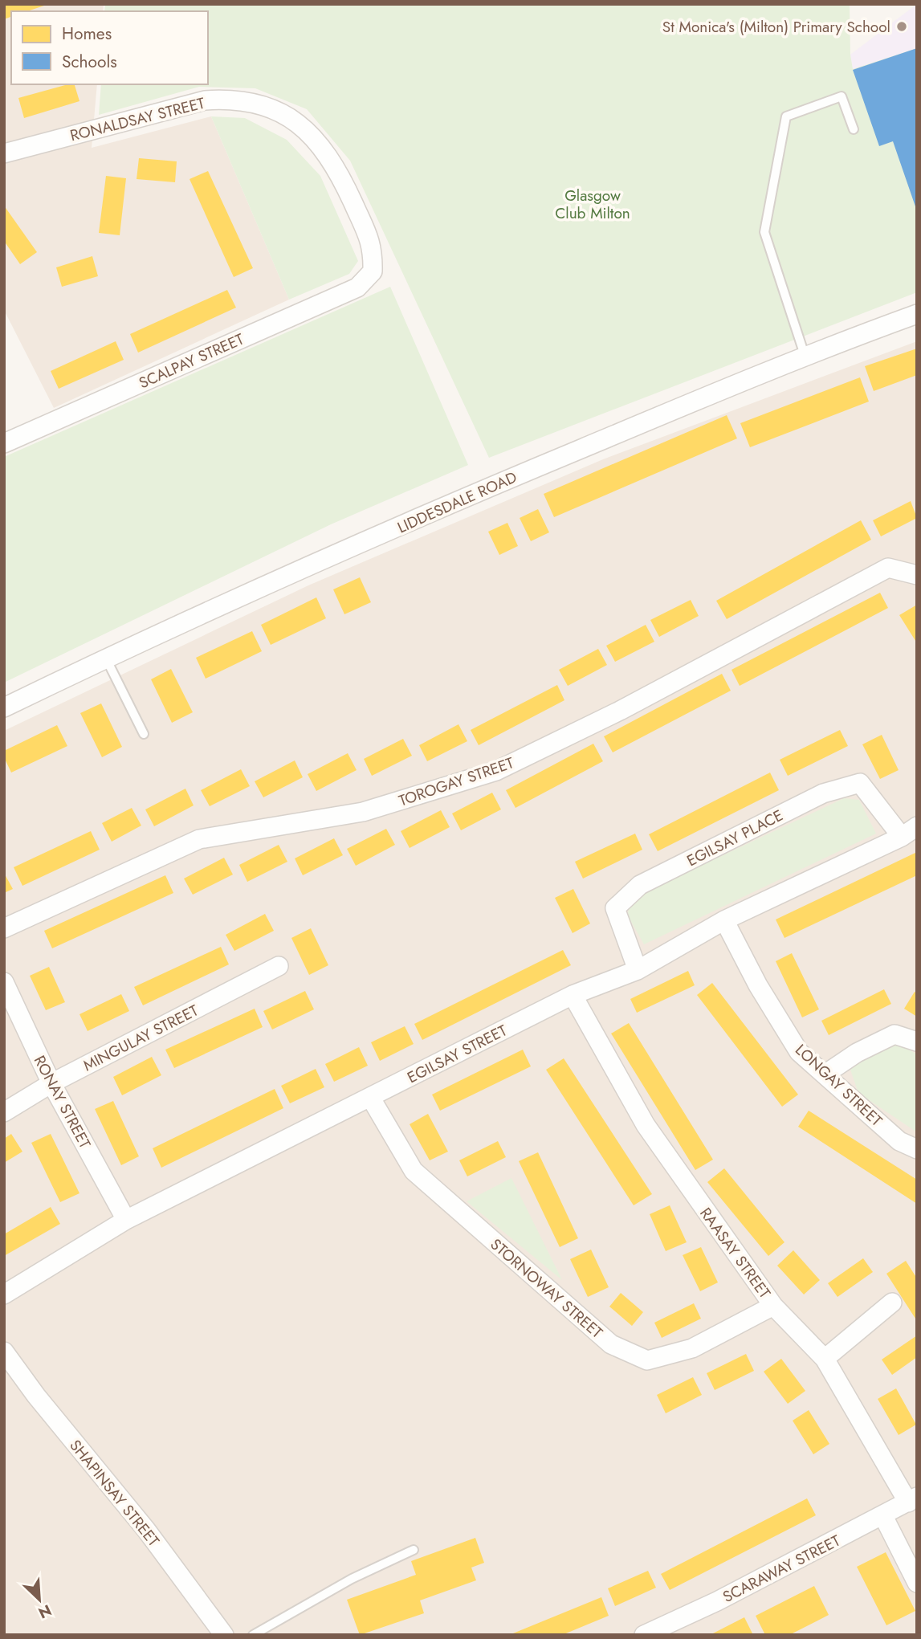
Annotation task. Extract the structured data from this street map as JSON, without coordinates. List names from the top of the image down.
{
  "streets": {
    "street": [
      "RONALDSAY STREET",
      "SCALPAY STREET",
      "LIDDESDALE ROAD",
      "TOROGAY STREET",
      "EGILSAY PLACE",
      "MINGULAY STREET",
      "EGILSAY STREET",
      "LONGAY STREET",
      "RONAY STREET",
      "RAASAY STREET",
      "STORNOWAY STREET",
      "SHAPINSAY STREET",
      "SCARAWAY STREET"
    ]
  },
  "crossings": [
    ["RONALDSAY STREET", "SCALPAY STREET"],
    ["EGILSAY PLACE", "EGILSAY STREET"],
    ["MINGULAY STREET", "RONAY STREET"],
    ["EGILSAY STREET", "LONGAY STREET"],
    ["EGILSAY STREET", "RONAY STREET"],
    ["EGILSAY STREET", "RAASAY STREET"],
    ["EGILSAY STREET", "STORNOWAY STREET"],
    ["RAASAY STREET", "STORNOWAY STREET"],
    ["RAASAY STREET", "SCARAWAY STREET"]
  ],
  "parks": ["Glasgow Club Milton"],
  "places": ["St Monica's (Milton) Primary School"],
  "legend": ["Homes", "Schools"],
  "north": "bottom right"
}
